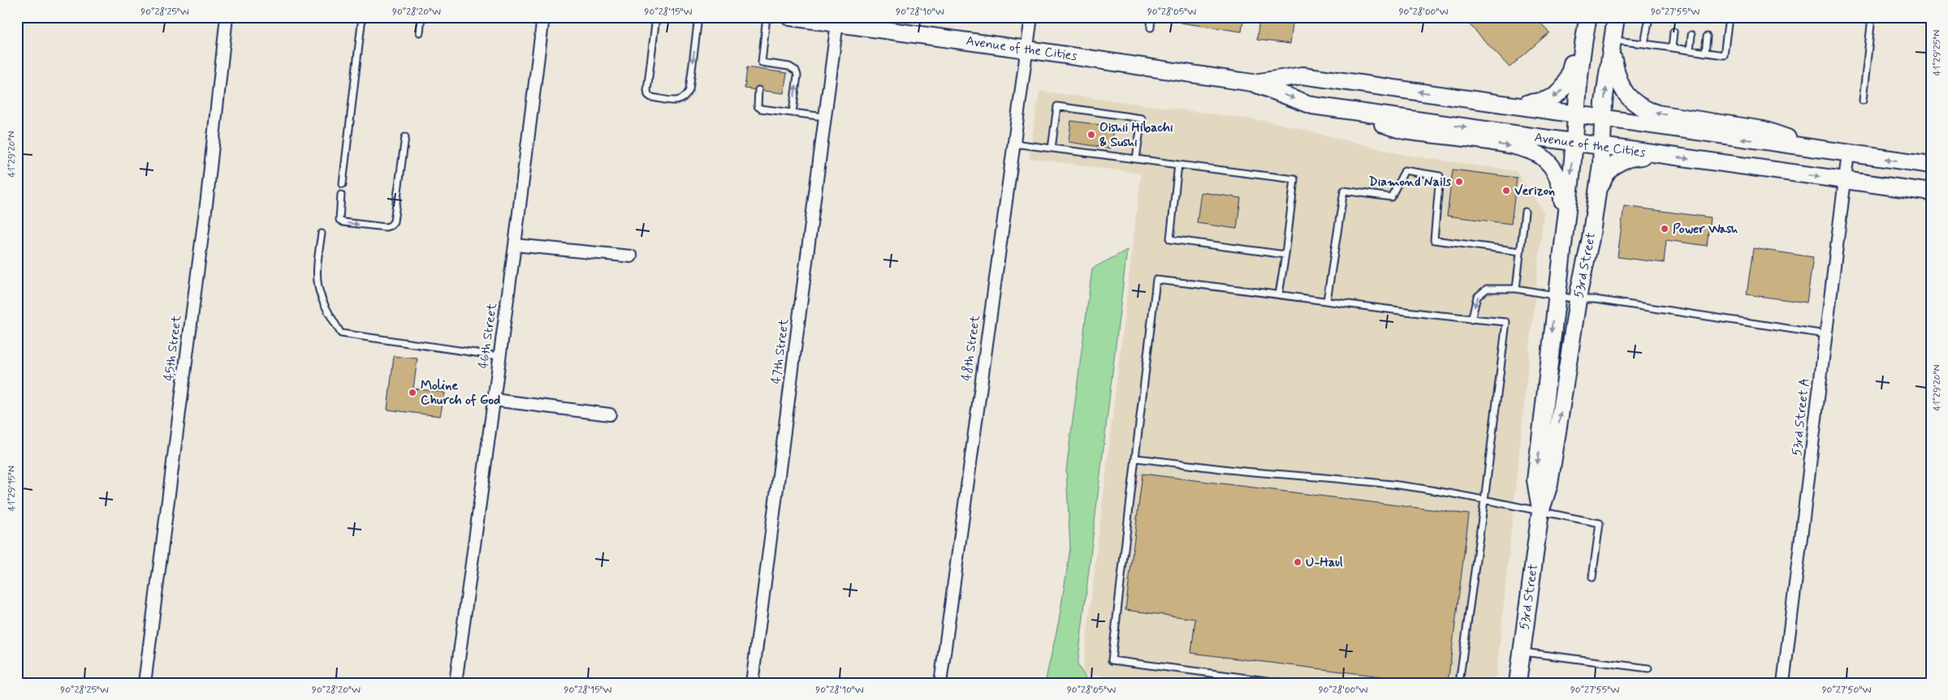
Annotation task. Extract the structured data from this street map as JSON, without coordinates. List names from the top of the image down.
{
  "streets": {
    "main road": ["Avenue of the Cities", "53rd Street"],
    "street": [
      "46th Street",
      "45th Street",
      "48th Street",
      "47th Street",
      "53rd Street A"
    ]
  },
  "crossings": [
    ["Avenue of the Cities", "53rd Street"],
    ["Avenue of the Cities", "48th Street"],
    ["Avenue of the Cities", "47th Street"],
    ["Avenue of the Cities", "53rd Street A"]
  ],
  "places": [
    "Oishii Hibachi & Sushi",
    "Diamond Nails",
    "Verizon",
    "Power Wash",
    "Moline Church of God",
    "U-Haul"
  ],
  "coordinates": [
    "90°28'25\"W",
    "90°28'20\"W",
    "90°28'15\"W",
    "90°28'10\"W",
    "90°28'05\"W",
    "90°28'00\"W",
    "90°27'55\"W",
    "41°29'25\"N",
    "41°29'20\"N",
    "41°29'15\"N",
    "90°27'50\"W"
  ]
}
